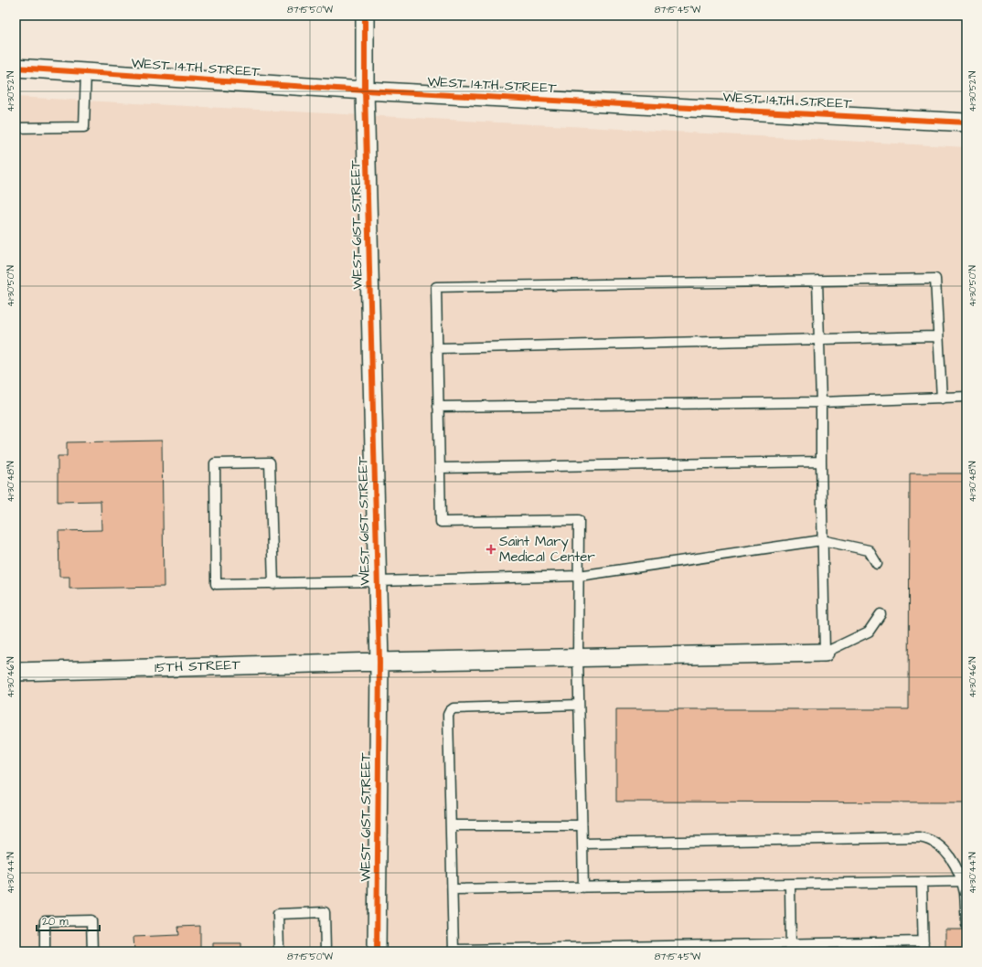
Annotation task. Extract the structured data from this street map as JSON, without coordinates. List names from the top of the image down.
{
  "streets": {
    "street": ["WEST 14TH STREET", "WEST 61ST STREET", "15TH STREET"]
  },
  "crossings": [
    ["WEST 14TH STREET", "WEST 61ST STREET"],
    ["WEST 61ST STREET", "15TH STREET"]
  ],
  "places": {
    "health": ["Saint Mary Medical Center"]
  },
  "scale_bar": "20 m",
  "coordinates": [
    "87°15'50\"W",
    "87°15'45\"W",
    "41°30'52\"N",
    "41°30'50\"N",
    "41°30'48\"N",
    "41°30'46\"N",
    "41°30'44\"N"
  ]
}
